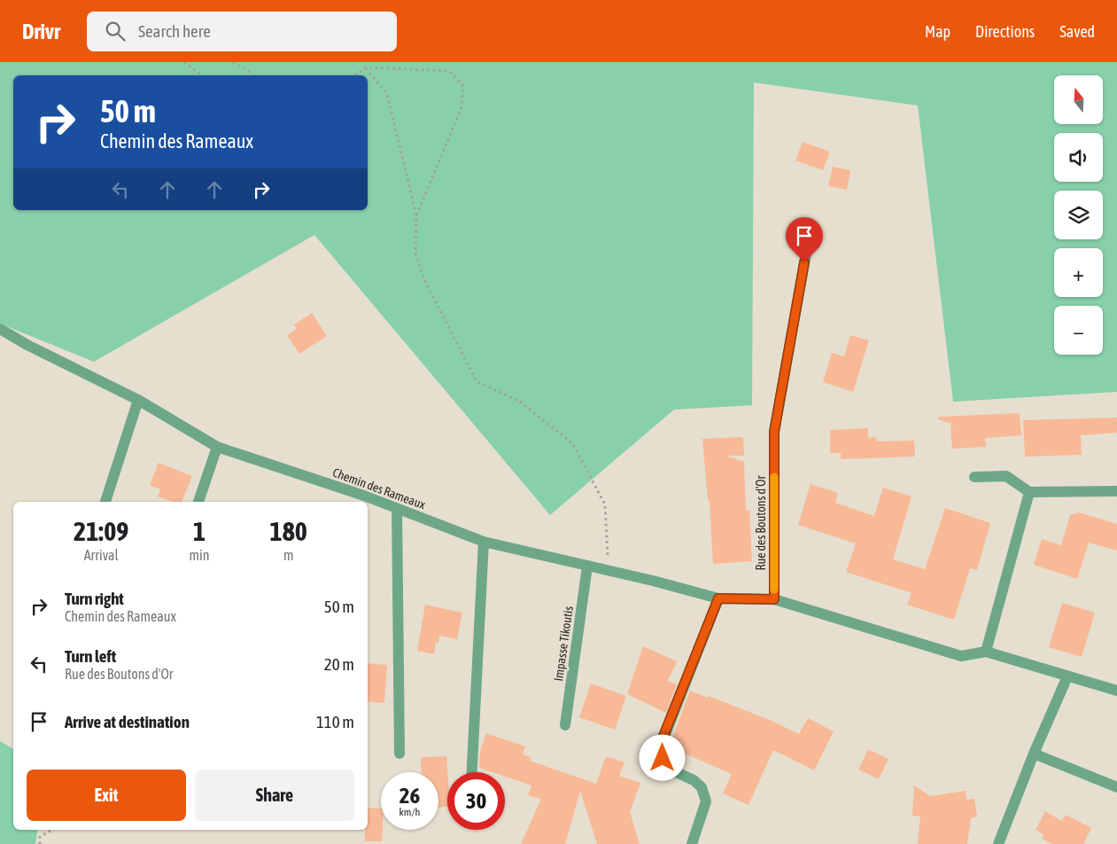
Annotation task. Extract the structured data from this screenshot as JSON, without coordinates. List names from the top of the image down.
{
  "streets": {
    "street": ["Chemin des Rameaux", "Rue des Boutons d'Or", "Impasse Tikoutis"]
  },
  "crossings": [
    ["Chemin des Rameaux", "Rue des Boutons d'Or"],
    ["Chemin des Rameaux", "Impasse Tikoutis"]
  ],
  "north": "top",
  "page": {
    "header": "Drivr",
    "search": "Search here",
    "nav": ["Map", "Directions", "Saved"],
    "map_buttons": ["+", "−"],
    "turn": ["50 m", "Chemin des Rameaux"],
    "eta": [
      "21:09",
      "Arrival",
      "1",
      "min",
      "180",
      "m"
    ],
    "list": [
      {
        "name": "Turn right",
        "note": "Chemin des Rameaux",
        "value": "50 m"
      },
      {
        "name": "Turn left",
        "note": "Rue des Boutons d'Or",
        "value": "20 m"
      },
      {
        "name": "Arrive at destination",
        "value": "110 m"
      }
    ],
    "buttons": ["Exit", "Share"],
    "speed": "26 km/h",
    "limit": "30"
  }
}
